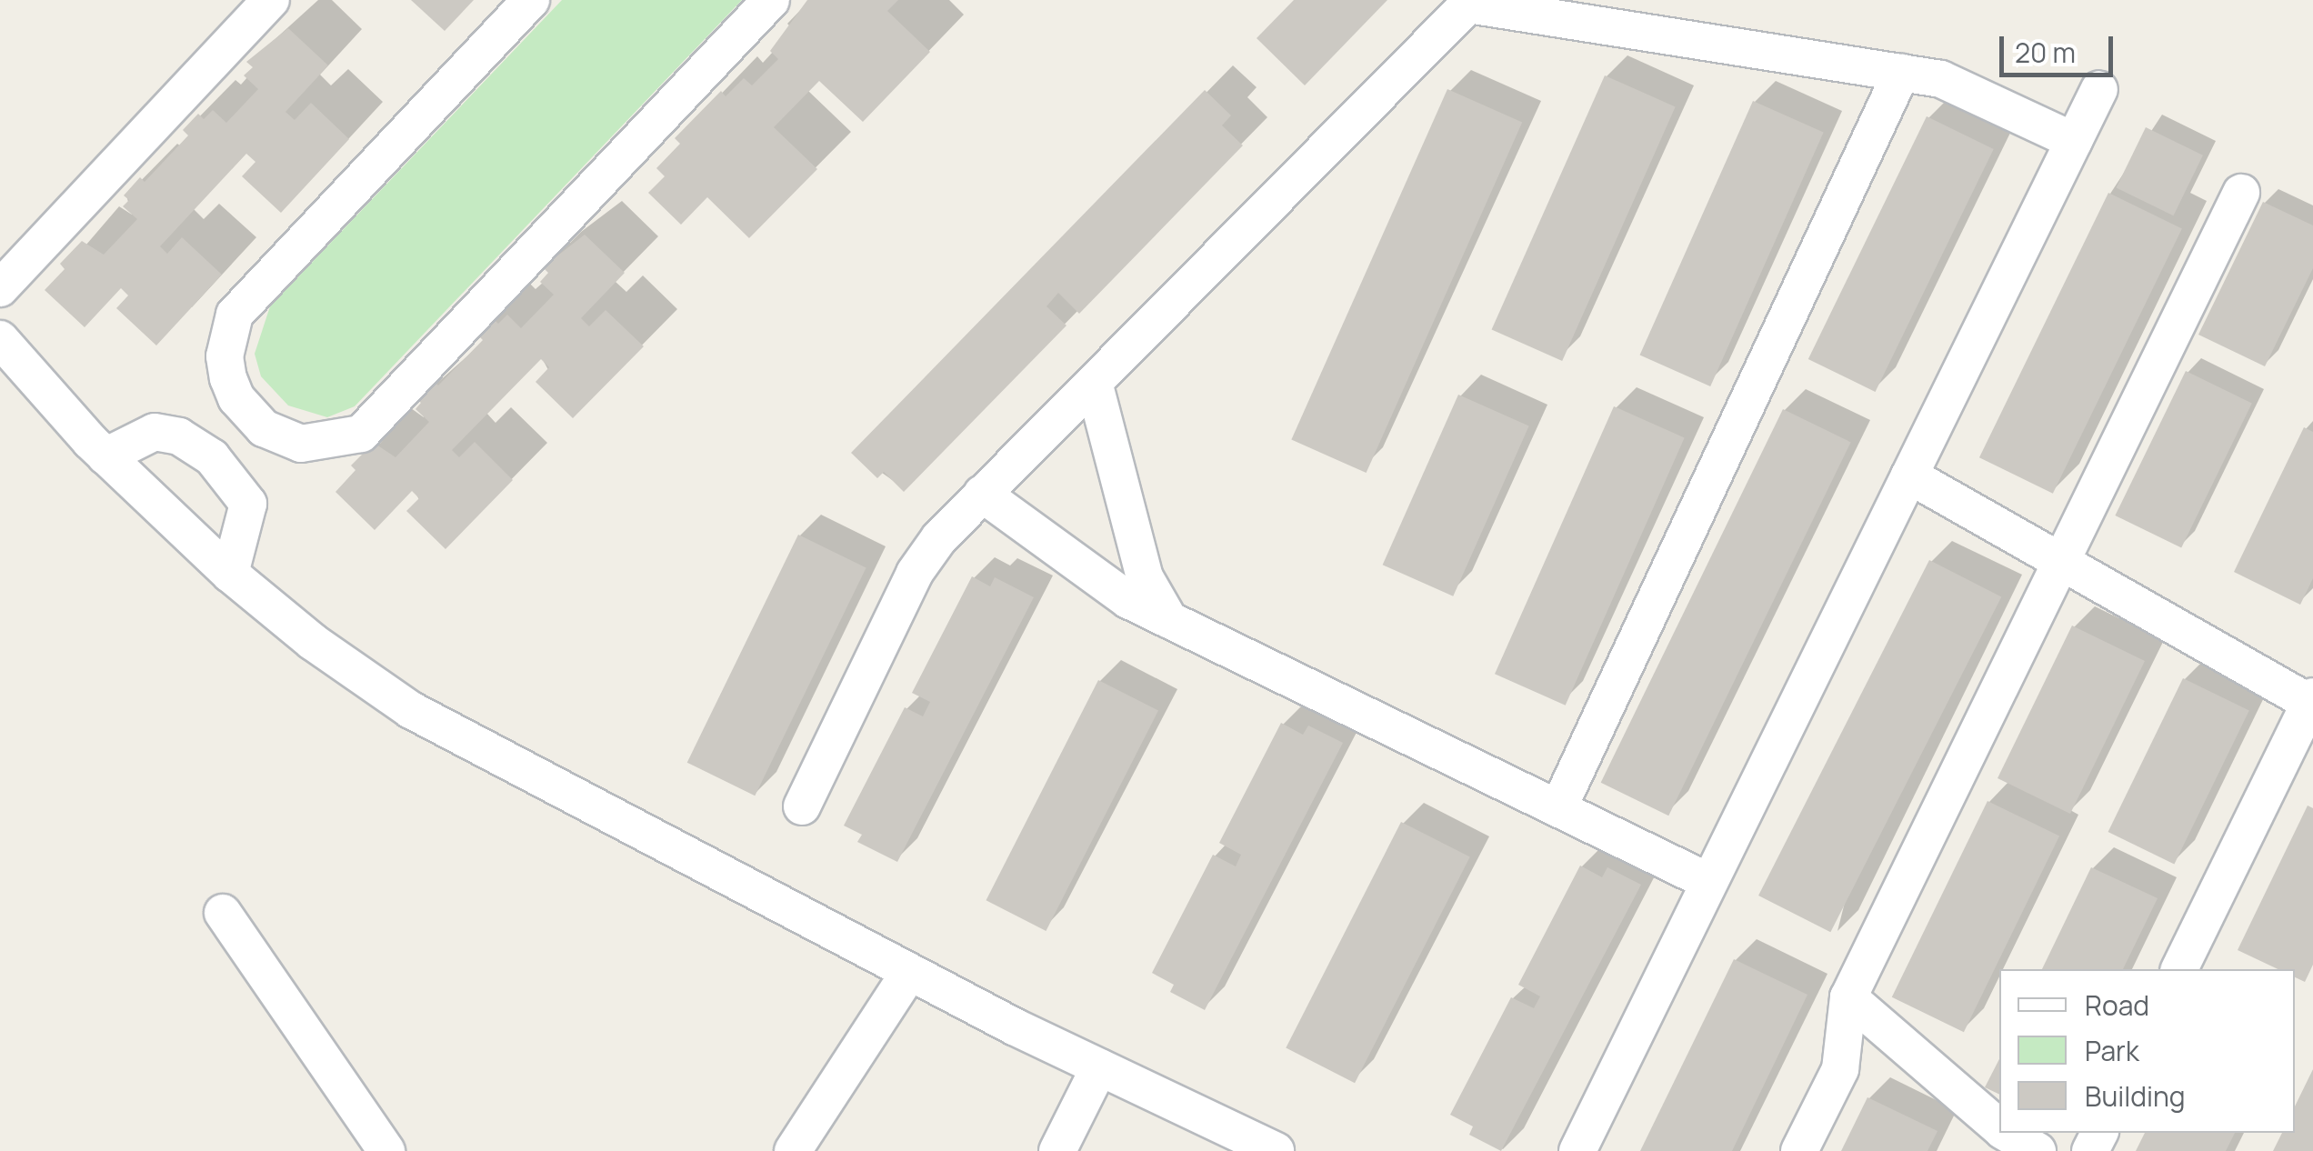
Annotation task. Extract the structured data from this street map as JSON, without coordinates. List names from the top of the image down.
{
  "legend": ["Road", "Park", "Building"],
  "scale_bar": "20 m"
}
